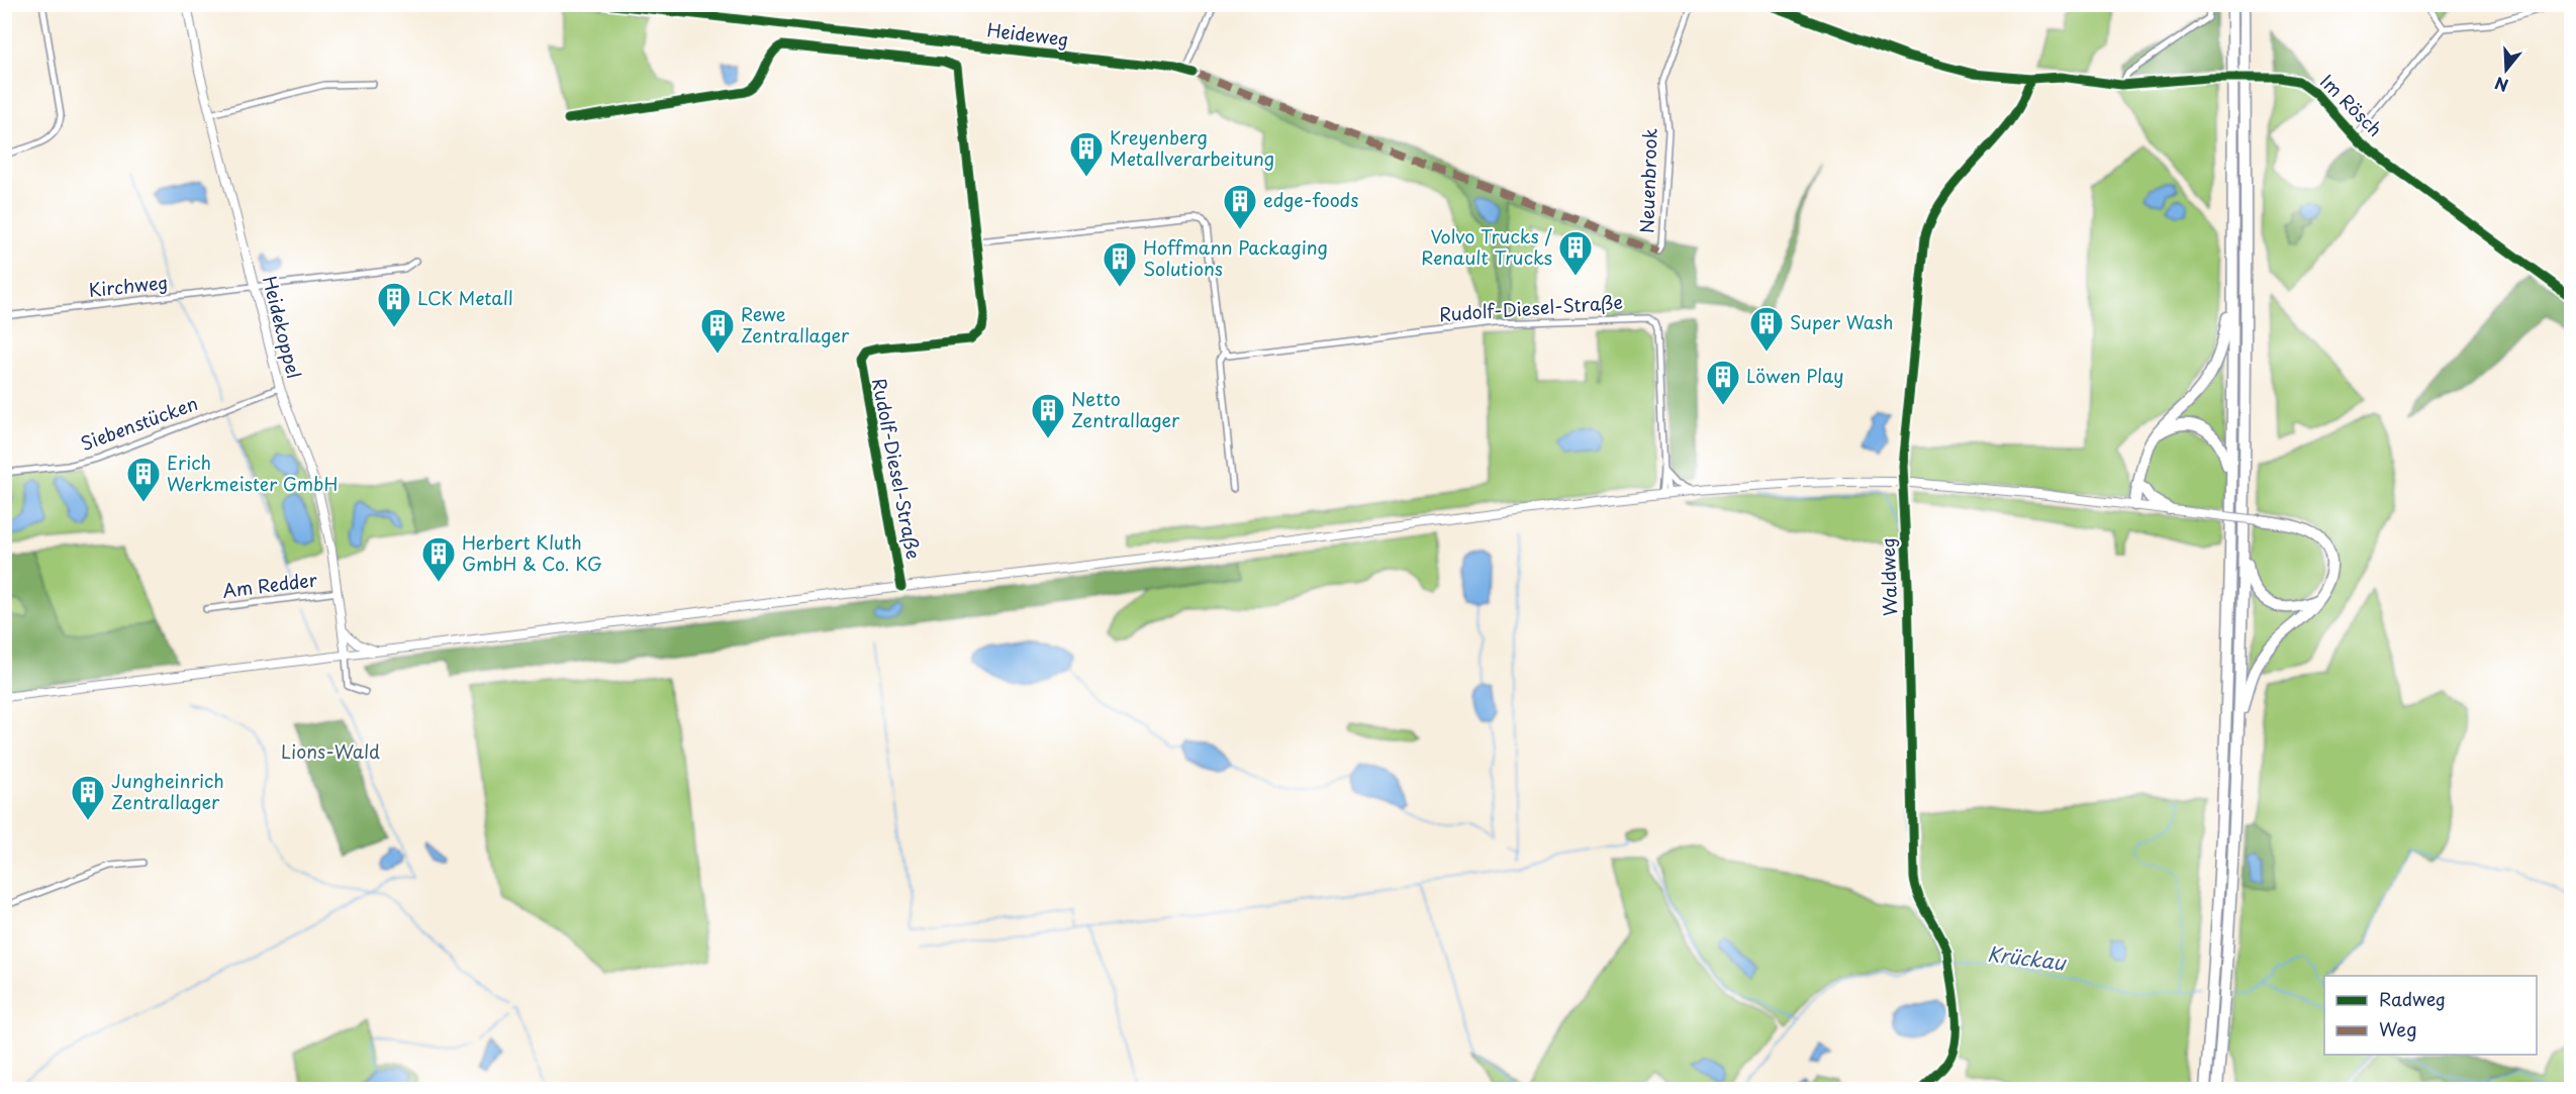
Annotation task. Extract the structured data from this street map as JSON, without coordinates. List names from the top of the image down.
{
  "streets": {
    "main road": ["Im Rösch", "Heidekoppel"],
    "street": [
      "Heideweg",
      "Neuenbrook",
      "Kirchweg",
      "Rudolf-Diesel-Straße",
      "Siebenstücken",
      "Waldweg",
      "Am Redder"
    ]
  },
  "crossings": [
    ["Im Rösch", "Waldweg"],
    ["Kirchweg", "Heidekoppel"],
    ["Heidekoppel", "Siebenstücken"],
    ["Heidekoppel", "Am Redder"]
  ],
  "water": ["Krückau"],
  "parks": ["Lions-Wald"],
  "places": {
    "building": [
      "Kreyenberg Metallverarbeitung",
      "edge-foods",
      "Volvo Trucks / Renault Trucks",
      "Hoffmann Packaging Solutions",
      "LCK Metall",
      "Super Wash",
      "Rewe Zentrallager",
      "Löwen Play",
      "Netto Zentrallager",
      "Erich Werkmeister GmbH",
      "Herbert Kluth GmbH & Co. KG",
      "Jungheinrich Zentrallager"
    ]
  },
  "legend": ["Radweg", "Weg"],
  "north": "bottom"
}
